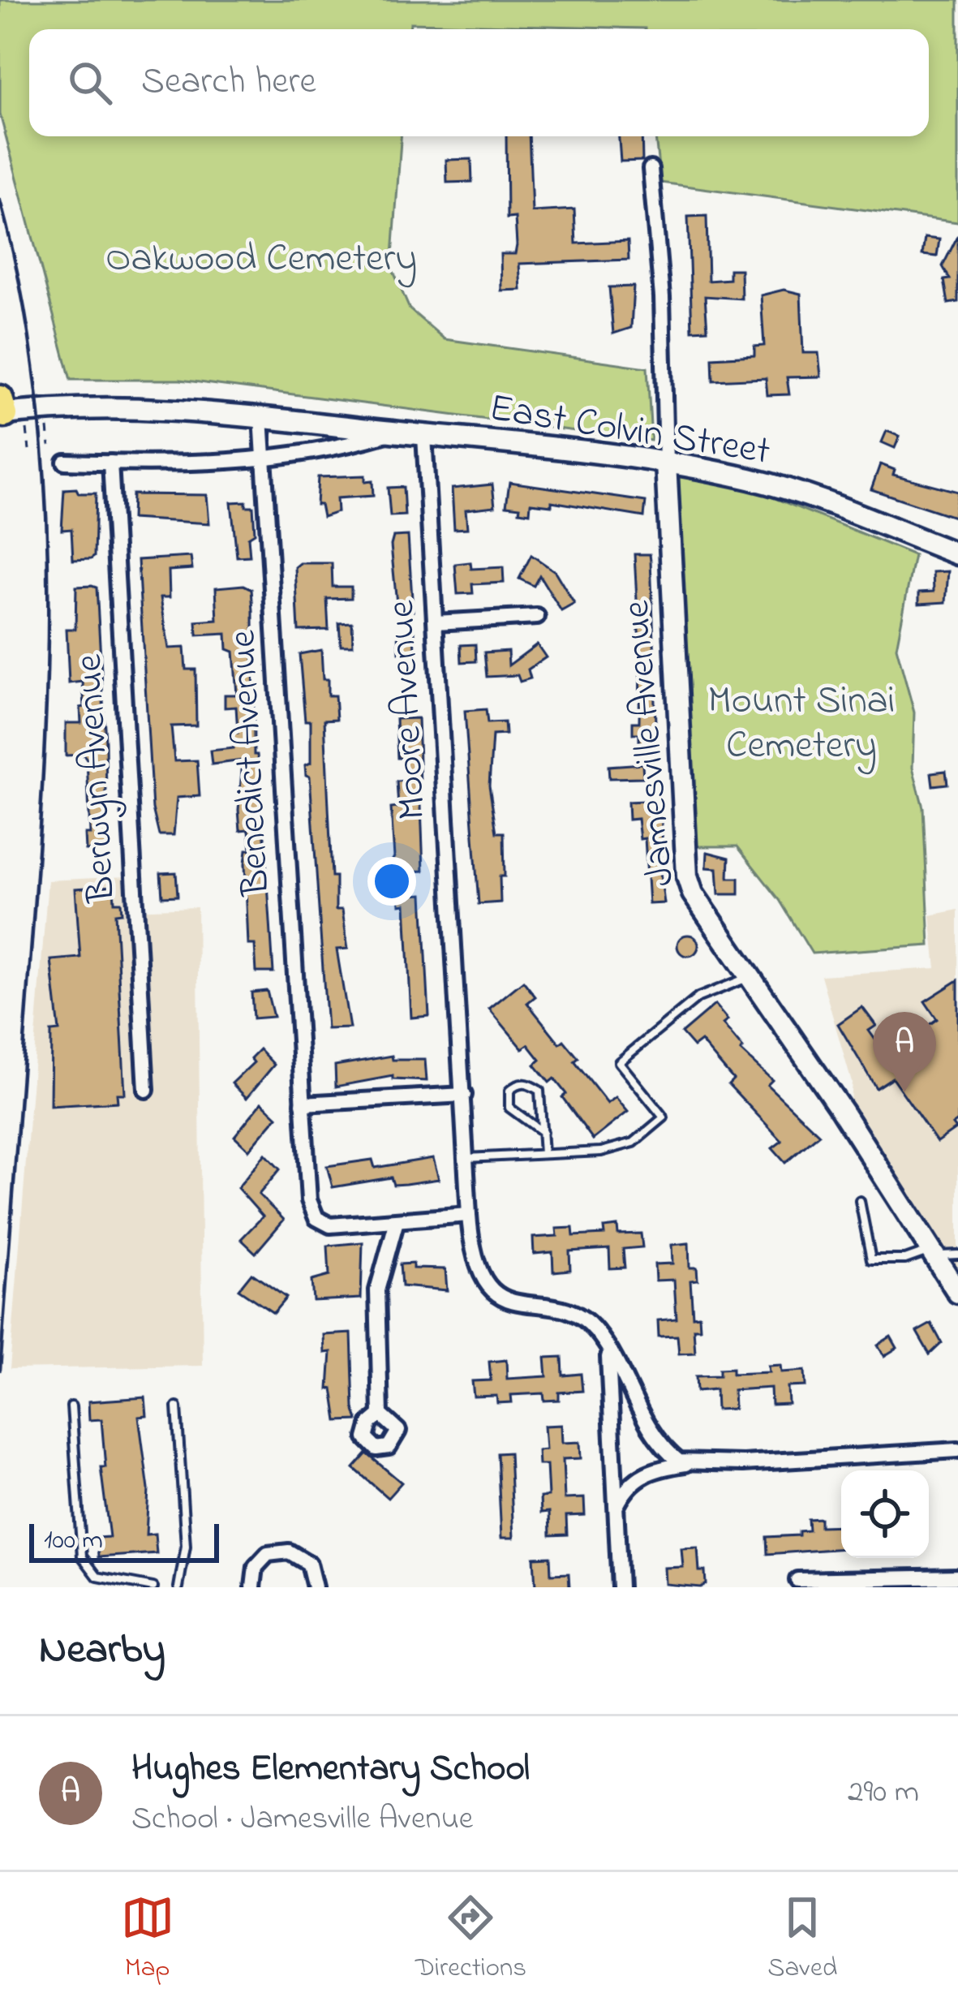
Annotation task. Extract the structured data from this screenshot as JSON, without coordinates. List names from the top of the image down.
{
  "streets": {
    "street": [
      "East Colvin Street",
      "Moore Avenue",
      "Jamesville Avenue",
      "Benedict Avenue",
      "Berwyn Avenue"
    ]
  },
  "crossings": [
    ["East Colvin Street", "Moore Avenue"],
    ["East Colvin Street", "Jamesville Avenue"],
    ["East Colvin Street", "Benedict Avenue"],
    ["East Colvin Street", "Berwyn Avenue"]
  ],
  "parks": ["Oakwood Cemetery", "Mount Sinai Cemetery"],
  "scale_bar": "100 m",
  "page": {
    "search": "Search here",
    "pins": "A",
    "scale": "100 m",
    "heading": "Nearby",
    "list": [
      {
        "mark": "A",
        "name": "Hughes Elementary School",
        "note": "School · Jamesville Avenue",
        "value": "290 m"
      }
    ],
    "nav": ["Map", "Directions", "Saved"]
  }
}
